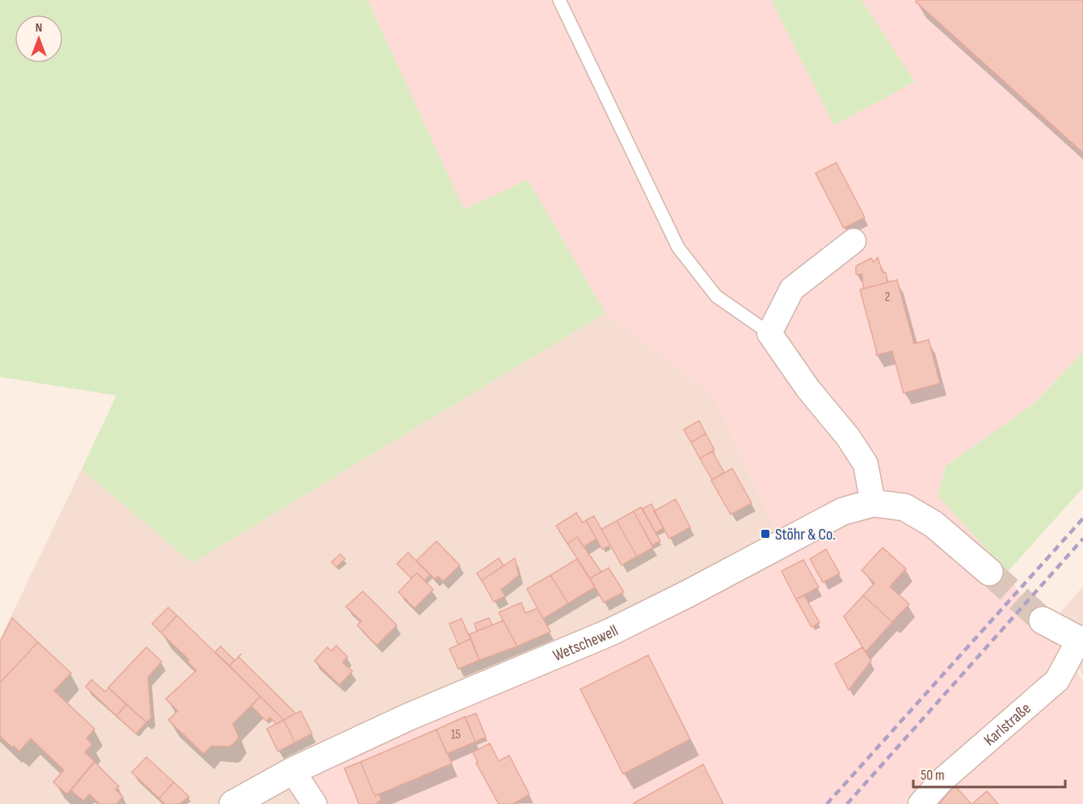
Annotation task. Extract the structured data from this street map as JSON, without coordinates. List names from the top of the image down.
{
  "streets": {
    "street": ["Wetschewell", "Karlstraße"]
  },
  "places": {
    "transit": ["Stöhr & Co."]
  },
  "house_numbers": ["2", "15"],
  "scale_bar": "50 m",
  "north": "top"
}
